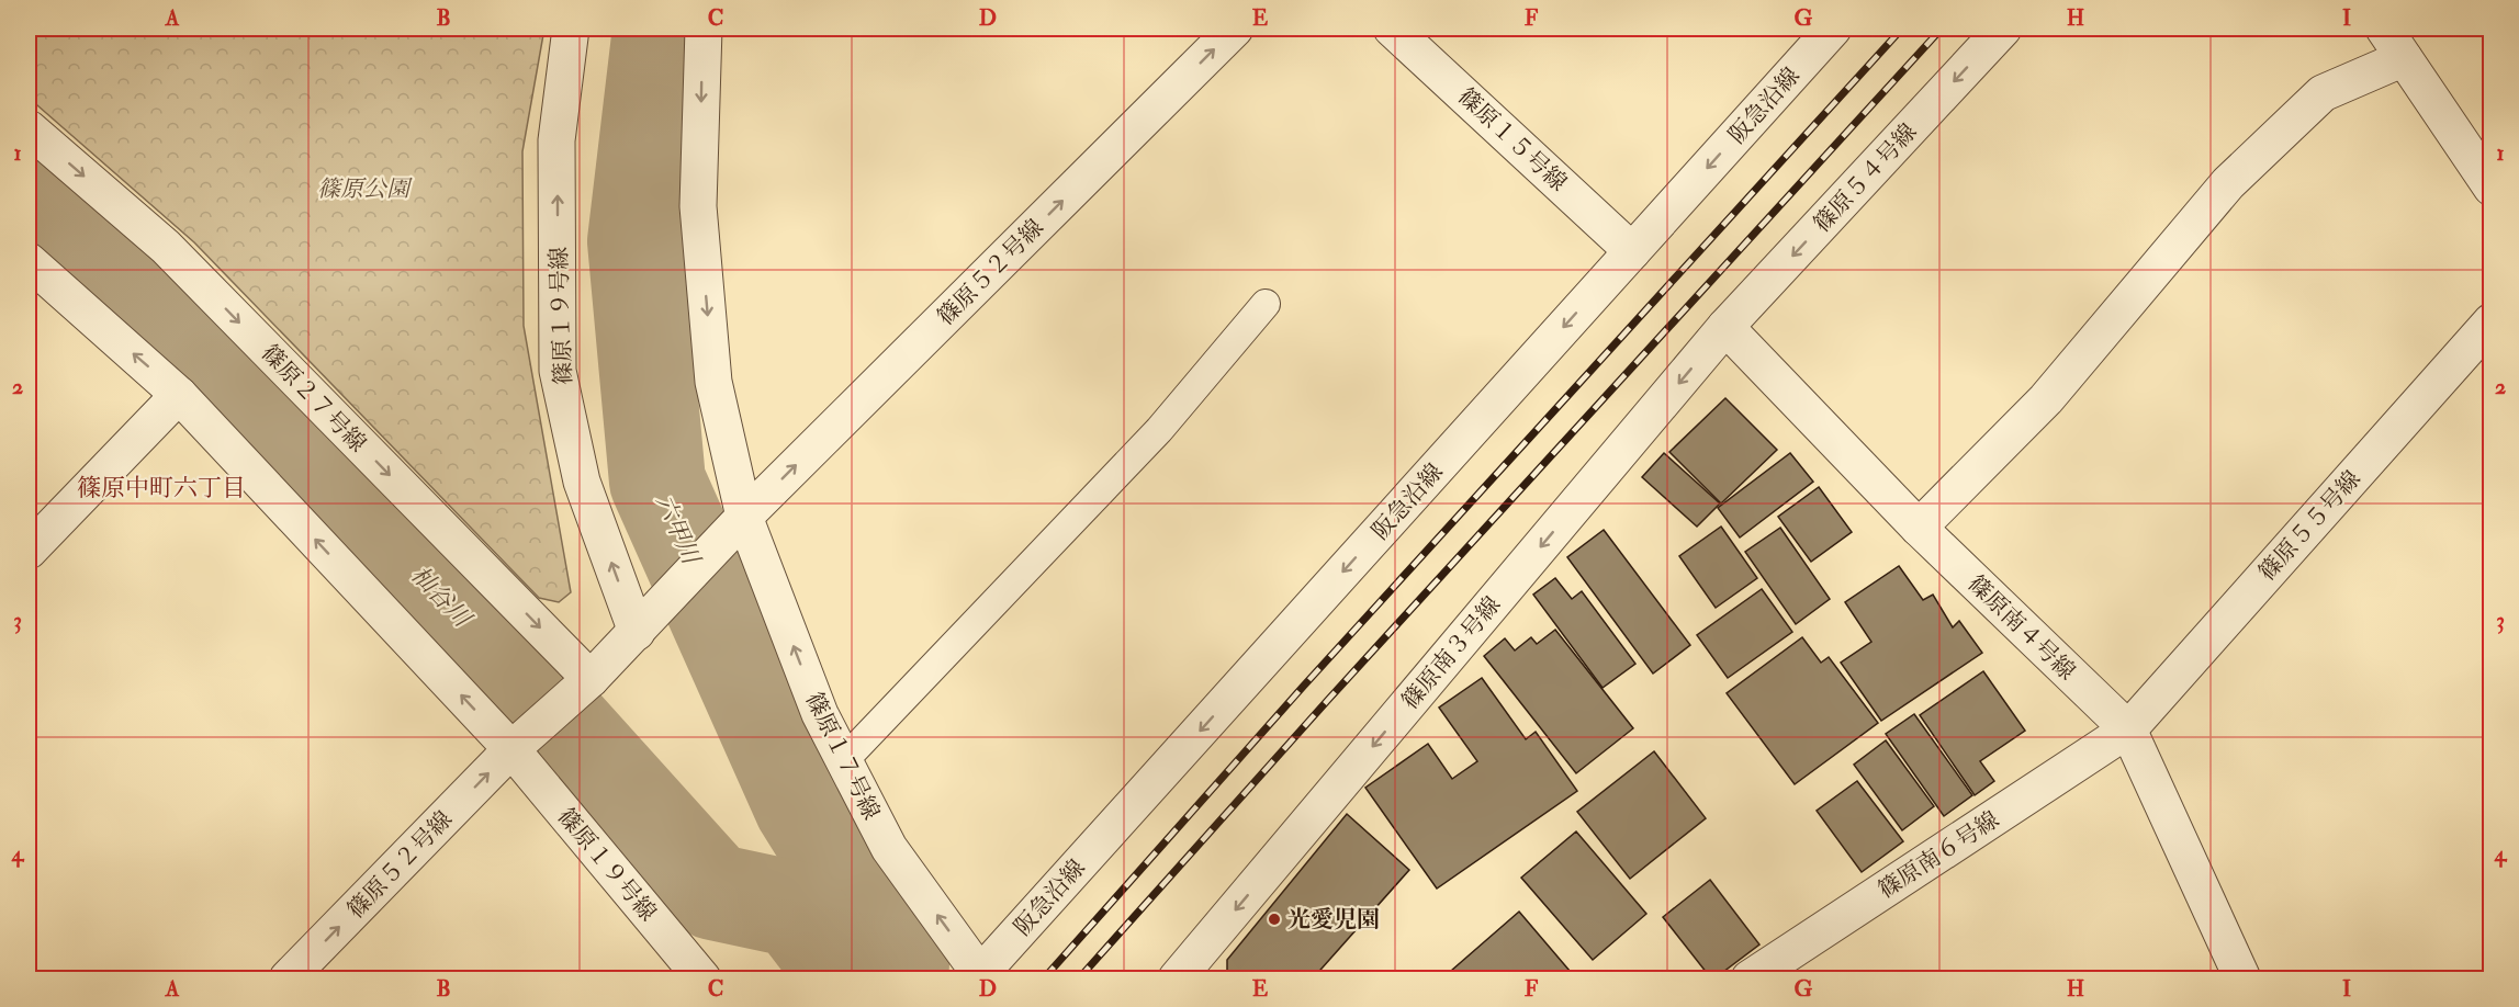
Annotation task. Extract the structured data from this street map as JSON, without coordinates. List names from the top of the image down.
{
  "streets": {
    "street": [
      "阪急沿線",
      "篠原１５号線",
      "篠原５４号線",
      "篠原５２号線",
      "篠原１９号線",
      "篠原２７号線",
      "篠原５５号線",
      "篠原南４号線",
      "篠原南３号線",
      "篠原１７号線",
      "篠原南６号線"
    ]
  },
  "crossings": [
    ["阪急沿線", "篠原１５号線"],
    ["阪急沿線", "篠原１７号線"],
    ["篠原５４号線", "篠原南４号線"],
    ["篠原５４号線", "篠原南３号線"],
    ["篠原５２号線", "篠原１９号線"],
    ["篠原５２号線", "篠原２７号線"],
    ["篠原５２号線", "篠原１７号線"],
    ["篠原５５号線", "篠原南４号線"],
    ["篠原５５号線", "篠原南６号線"],
    ["篠原南４号線", "篠原南３号線"],
    ["篠原南４号線", "篠原南６号線"]
  ],
  "one_way": [
    "阪急沿線",
    "篠原５２号線",
    "篠原南３号線",
    "篠原１７号線"
  ],
  "districts": ["篠原中町六丁目"],
  "water": ["六甲川", "杣谷川"],
  "parks": ["篠原公園"],
  "places": ["光愛児園"],
  "grid": {
    "columns": [
      "A",
      "B",
      "C",
      "D",
      "E",
      "F",
      "G",
      "H",
      "I"
    ],
    "rows": [
      "1",
      "2",
      "3",
      "4"
    ]
  }
}
